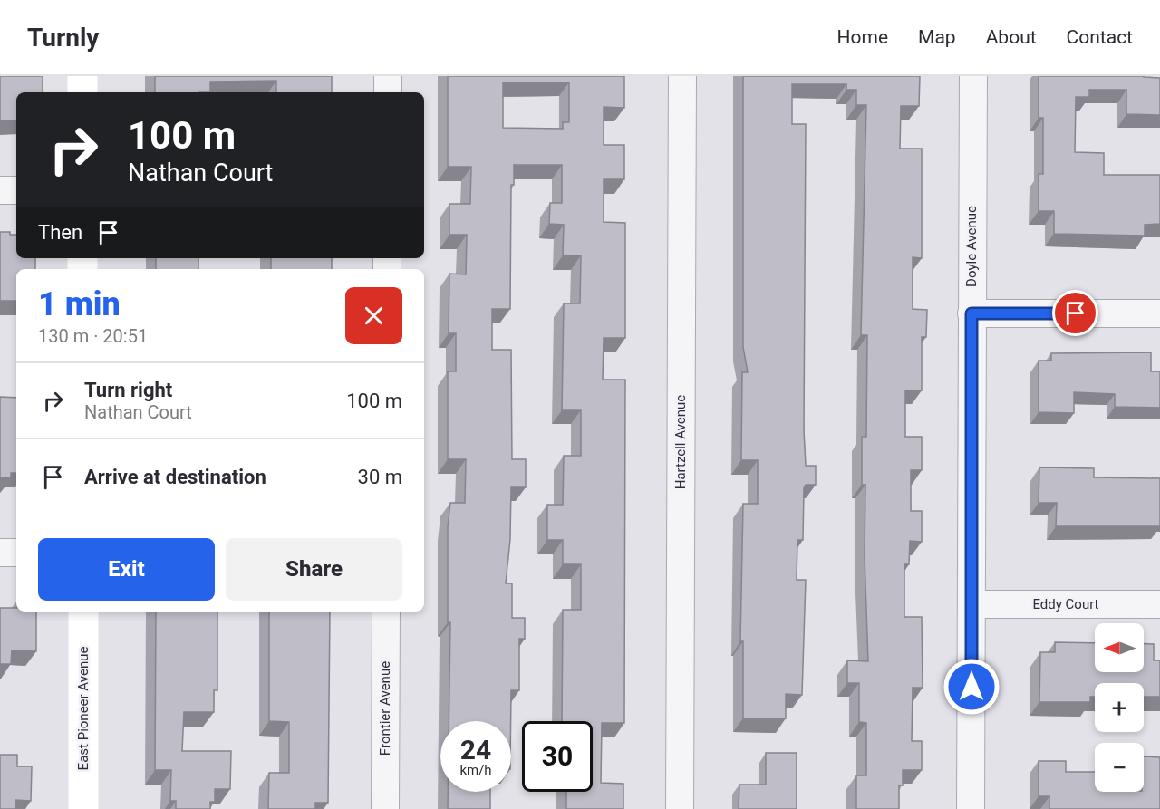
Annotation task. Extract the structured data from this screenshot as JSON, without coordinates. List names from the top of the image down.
{
  "streets": {
    "street": [
      "Doyle Avenue",
      "Hartzell Avenue",
      "Eddy Court",
      "East Pioneer Avenue",
      "Frontier Avenue"
    ]
  },
  "crossings": [
    ["Doyle Avenue", "Eddy Court"]
  ],
  "north": "left",
  "page": {
    "header": "Turnly",
    "nav": [
      "Home",
      "Map",
      "About",
      "Contact"
    ],
    "turn": ["100 m", "Nathan Court"],
    "then": "Then",
    "heading": ["1 min", "130 m · 20:51"],
    "list": [
      {
        "name": "Turn right",
        "note": "Nathan Court",
        "value": "100 m"
      },
      {
        "name": "Arrive at destination",
        "value": "30 m"
      }
    ],
    "buttons": ["Exit", "Share"],
    "map_buttons": ["+", "−"],
    "speed": "24 km/h",
    "limit": "30"
  }
}
